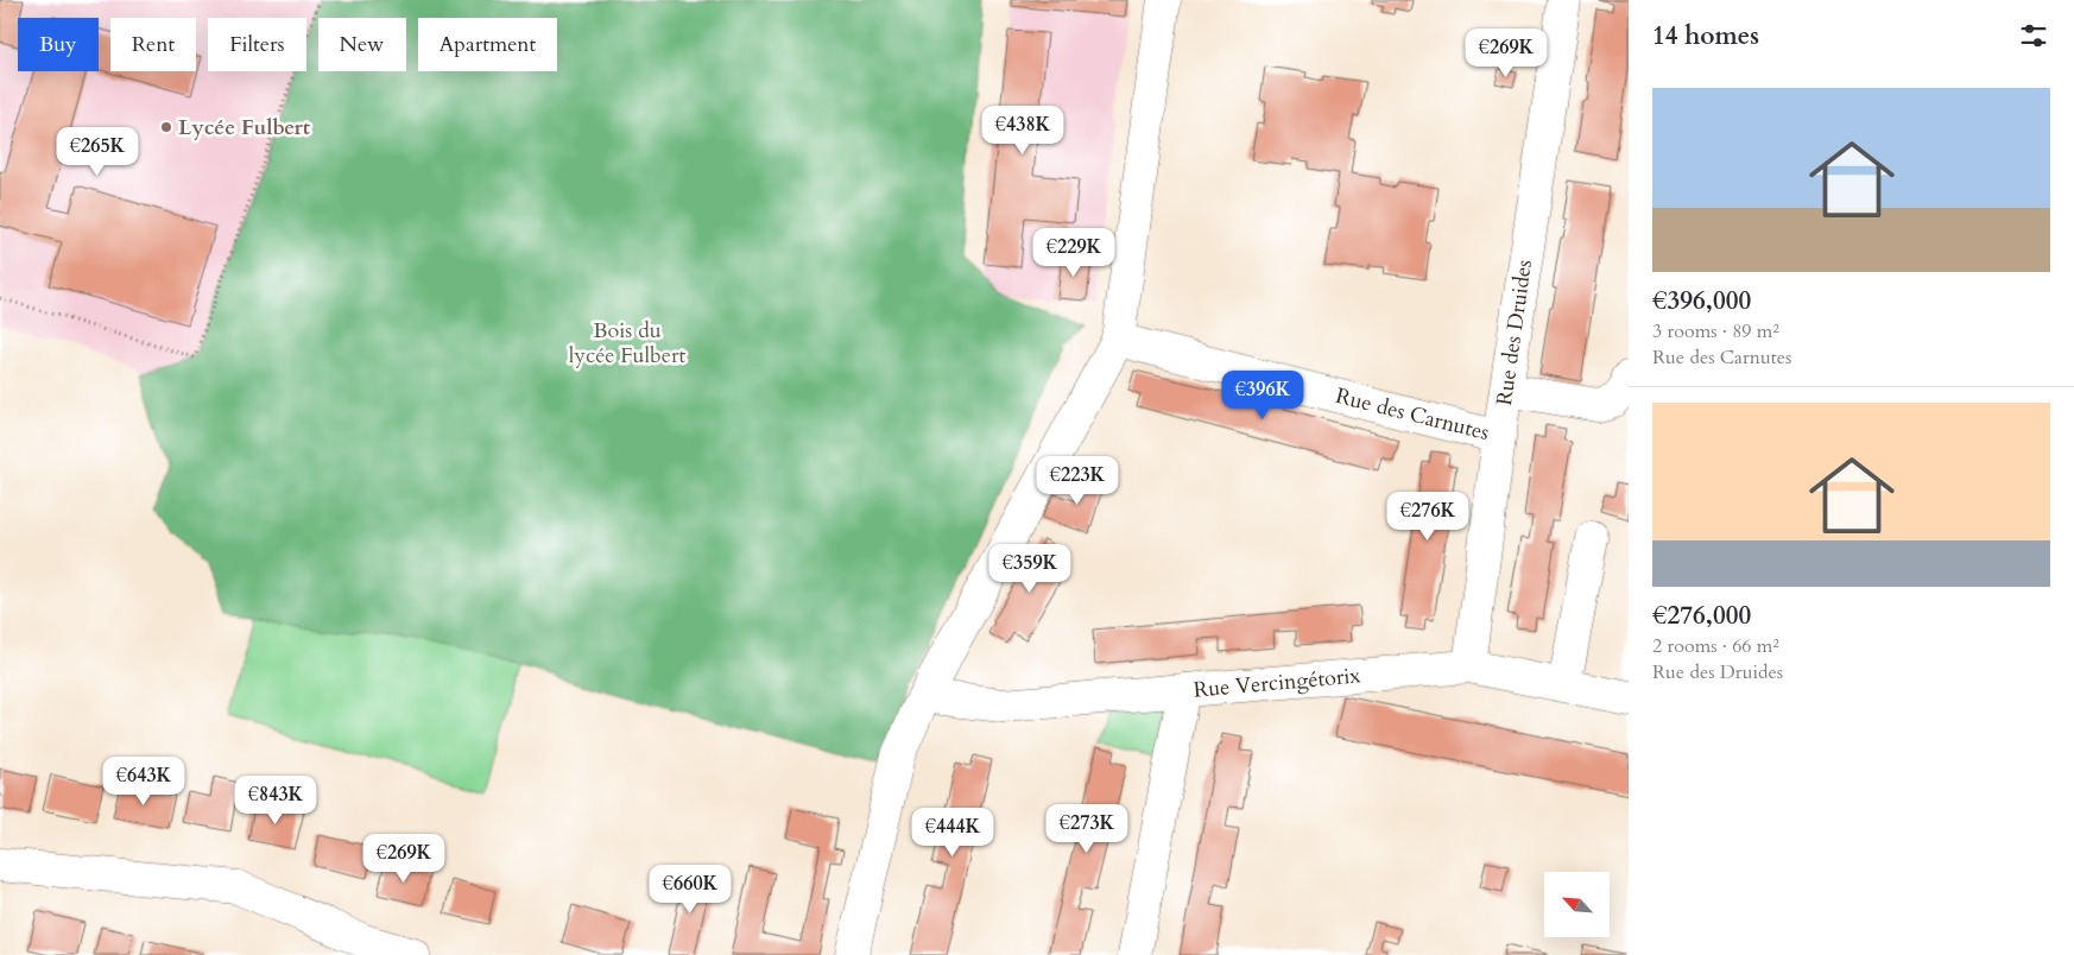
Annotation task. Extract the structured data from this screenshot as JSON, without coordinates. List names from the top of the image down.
{
  "streets": {
    "street": ["Rue des Druides", "Rue des Carnutes", "Rue Vercingétorix"]
  },
  "crossings": [
    ["Rue des Druides", "Rue des Carnutes"],
    ["Rue des Druides", "Rue Vercingétorix"]
  ],
  "parks": ["Bois du lycée Fulbert"],
  "places": ["Lycée Fulbert"],
  "north": "top left",
  "page": {
    "heading": "14 homes",
    "chip": [
      "Buy",
      "Rent",
      "Filters",
      "New",
      "Apartment"
    ],
    "price": [
      "€269K",
      "€438K",
      "€265K",
      "€229K",
      "€396K",
      "€223K",
      "€276K",
      "€359K",
      "€643K",
      "€843K",
      "€273K",
      "€444K",
      "€269K",
      "€660K"
    ],
    "list": [
      {
        "name": "€396,000",
        "note": "3 rooms · 89 m² · Rue des Carnutes"
      },
      {
        "name": "€276,000",
        "note": "2 rooms · 66 m² · Rue des Druides"
      }
    ]
  }
}
